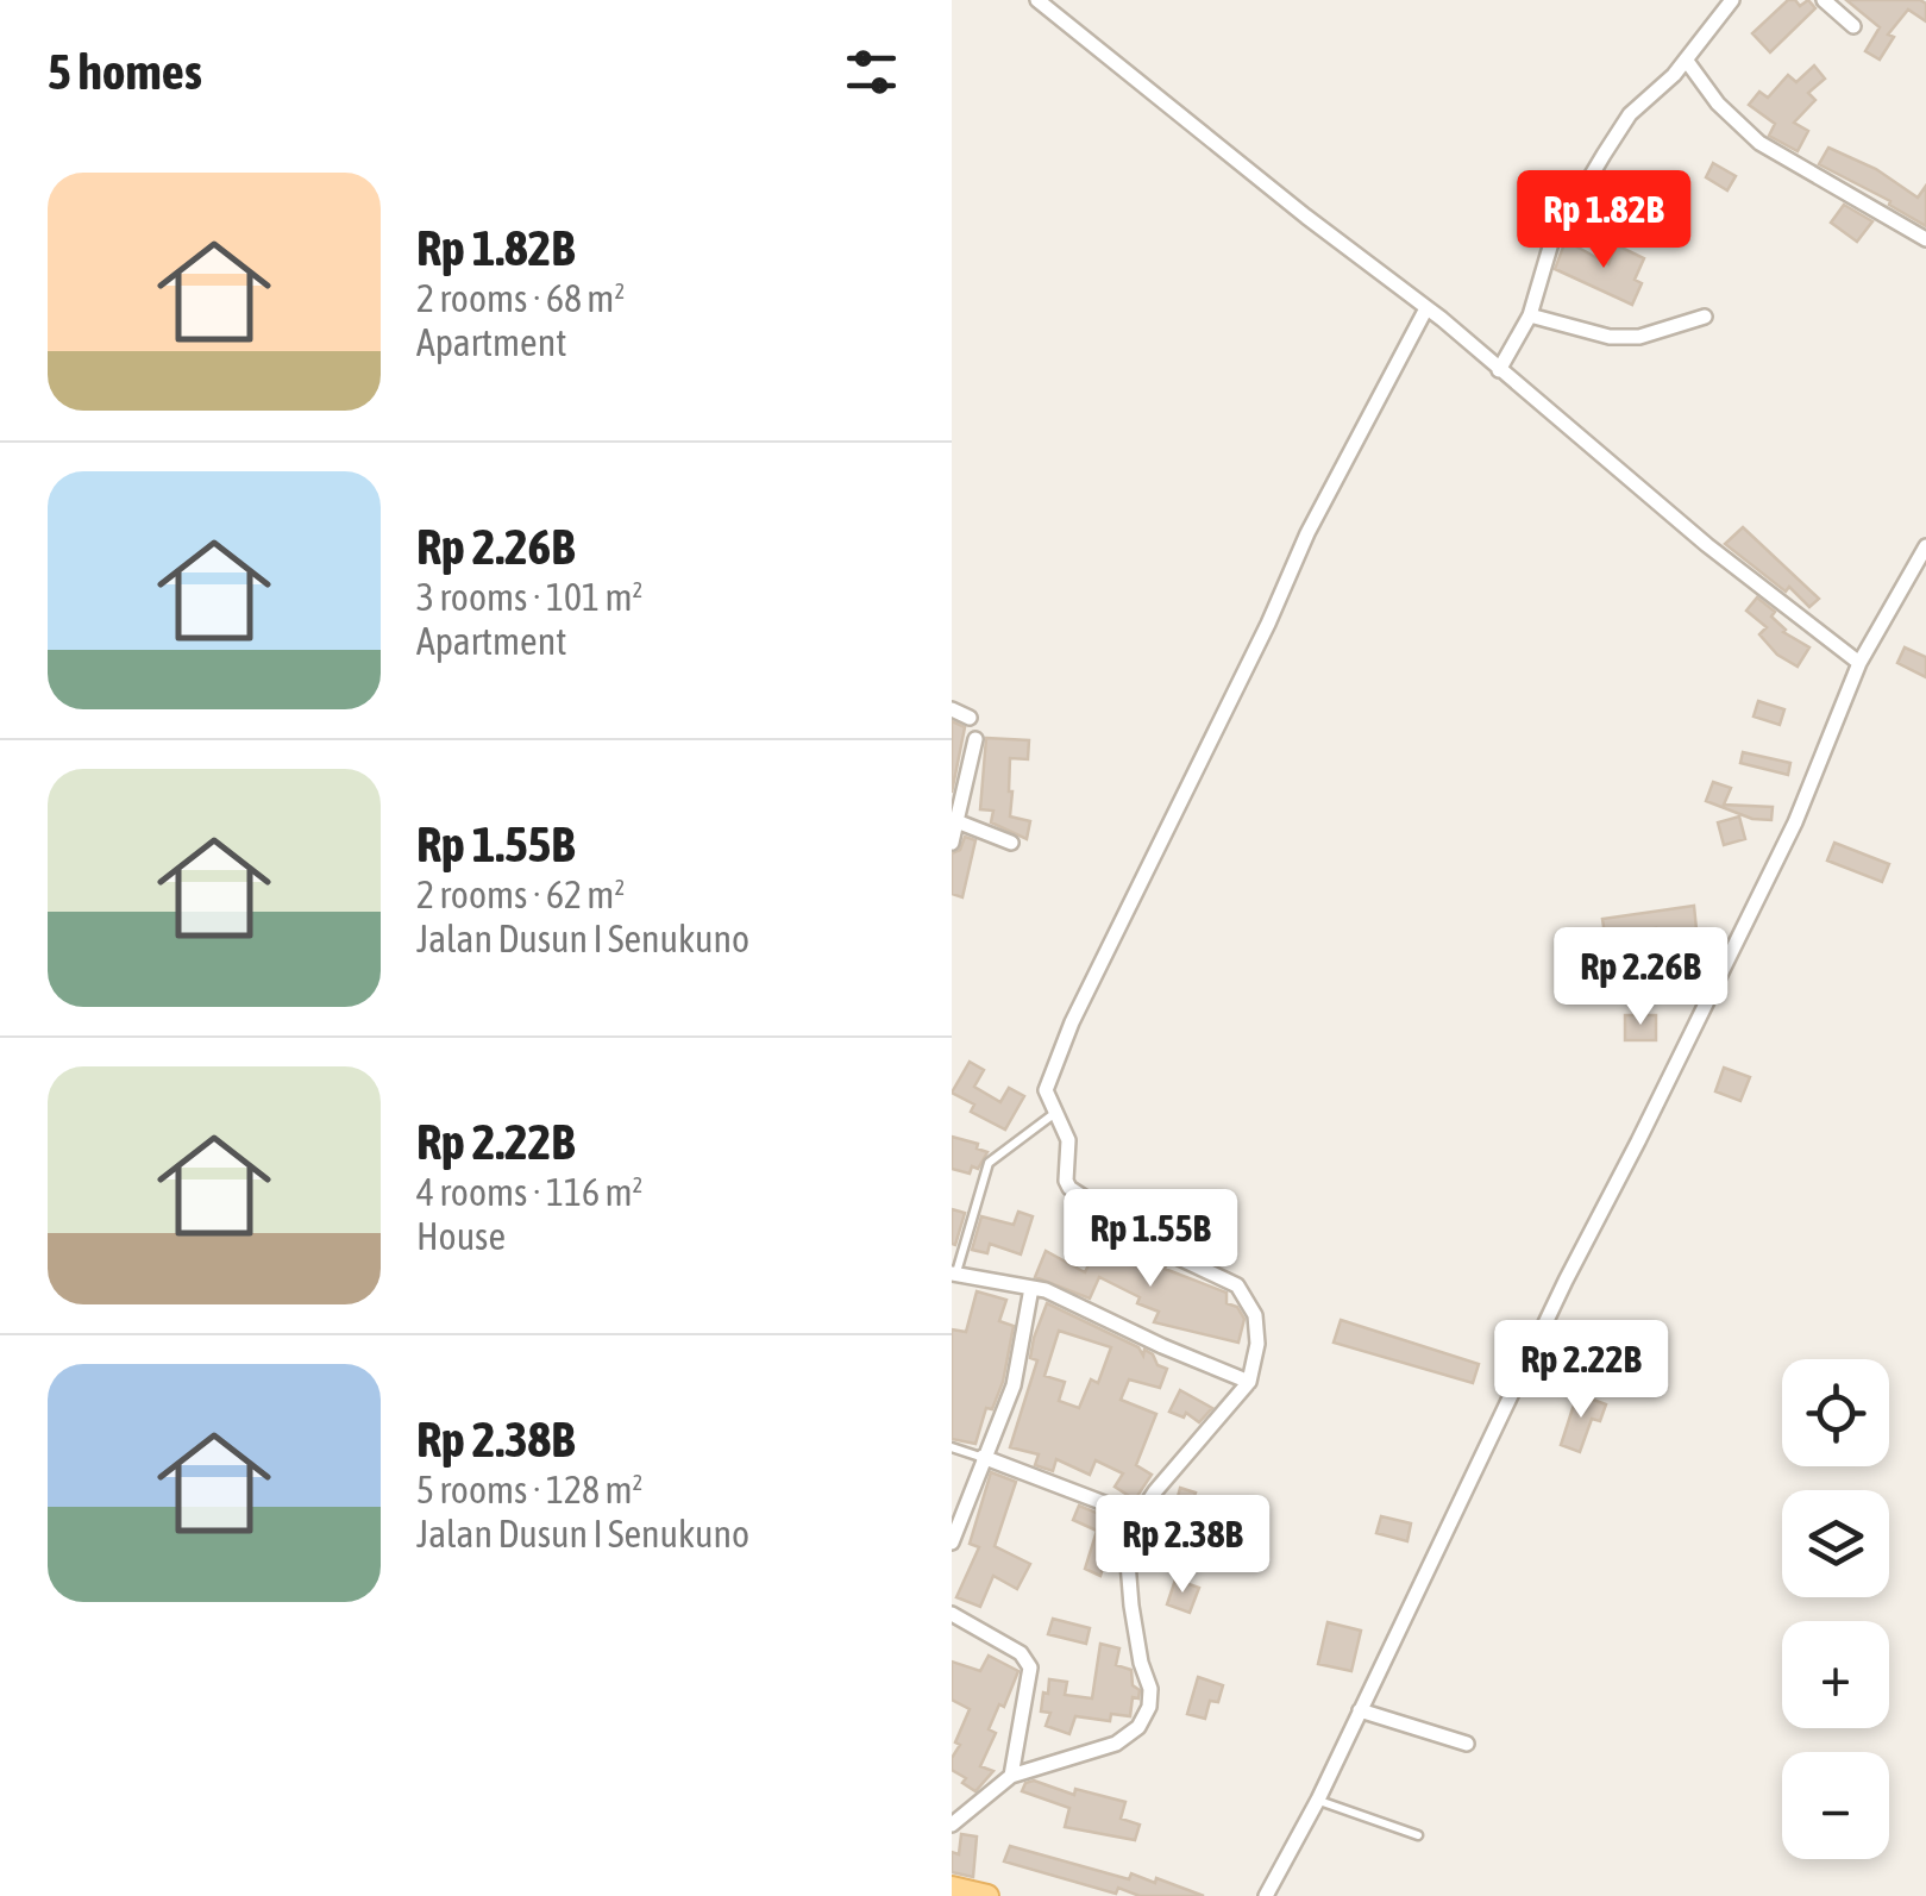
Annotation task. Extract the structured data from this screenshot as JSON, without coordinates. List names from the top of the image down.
{
  "page": {
    "heading": "5 homes",
    "list": [
      {
        "name": "Rp 1.82B",
        "note": "2 rooms · 68 m² · Apartment"
      },
      {
        "name": "Rp 2.26B",
        "note": "3 rooms · 101 m² · Apartment"
      },
      {
        "name": "Rp 1.55B",
        "note": "2 rooms · 62 m² · Jalan Dusun I Senukuno"
      },
      {
        "name": "Rp 2.22B",
        "note": "4 rooms · 116 m² · House"
      },
      {
        "name": "Rp 2.38B",
        "note": "5 rooms · 128 m² · Jalan Dusun I Senukuno"
      }
    ],
    "price": [
      "Rp 1.82B",
      "Rp 2.26B",
      "Rp 1.55B",
      "Rp 2.22B",
      "Rp 2.38B"
    ],
    "map_buttons": ["+", "−"]
  }
}
